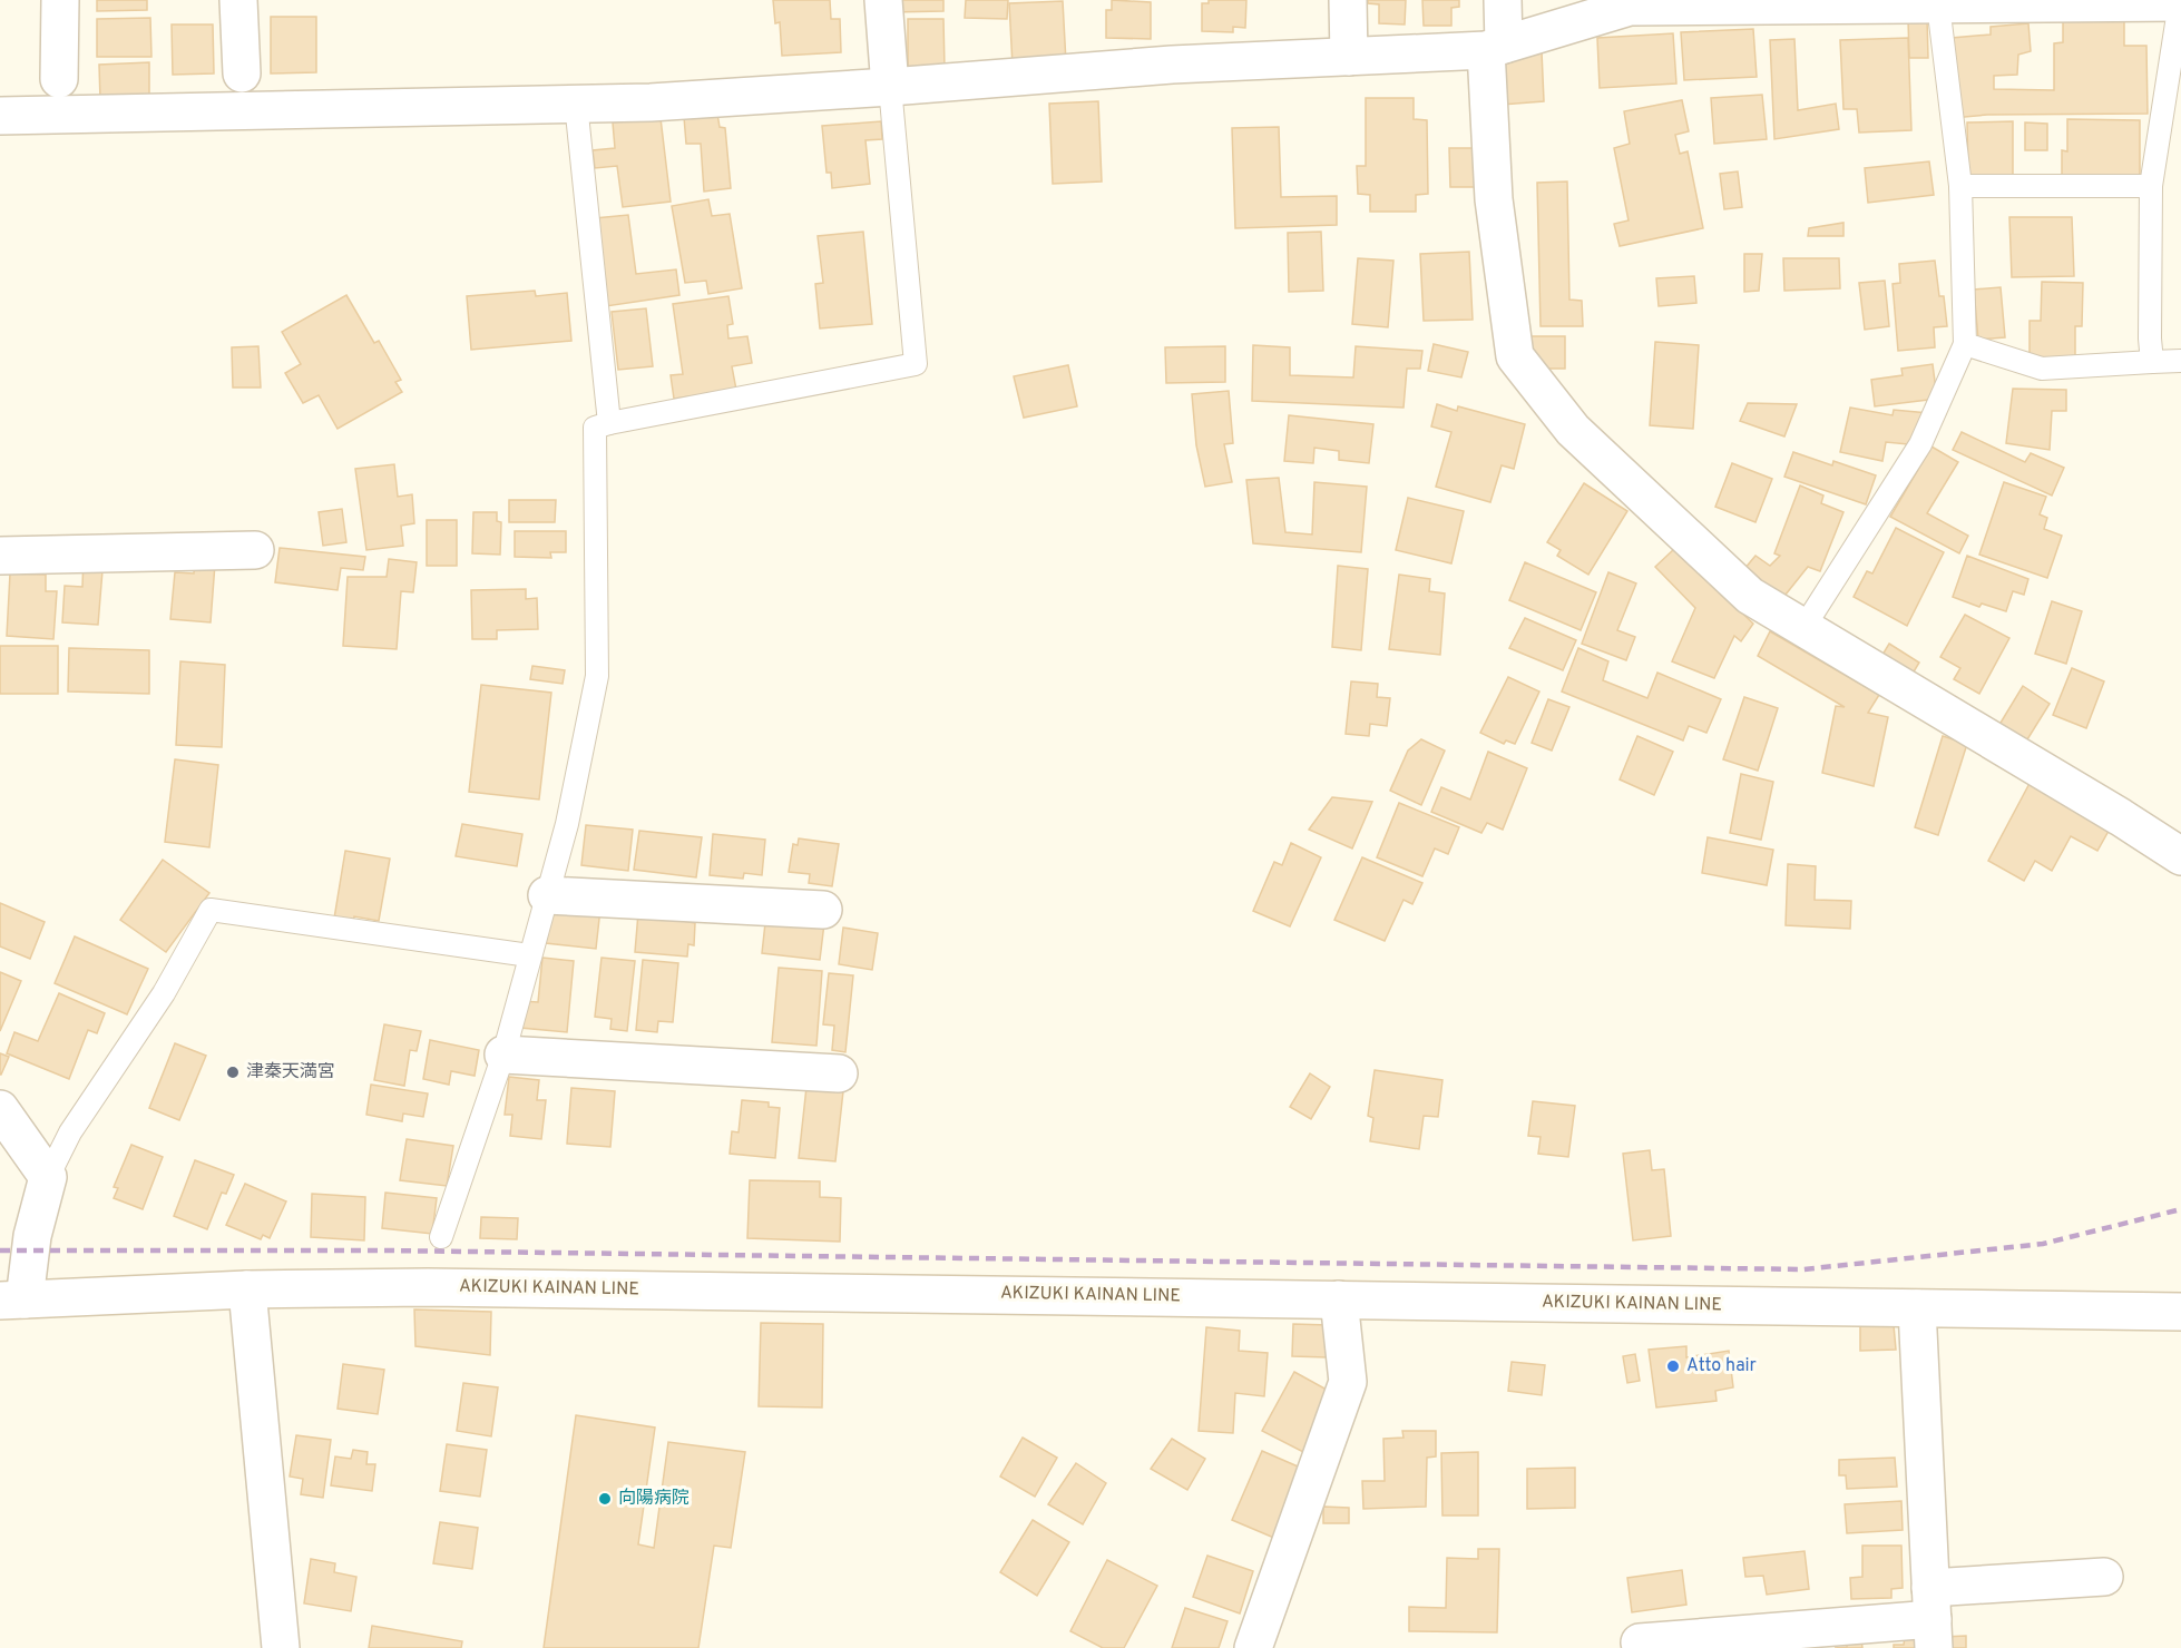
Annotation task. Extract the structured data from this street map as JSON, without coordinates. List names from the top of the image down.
{
  "streets": {
    "street": ["AKIZUKI KAINAN LINE"]
  },
  "places": ["津秦天満宮", "Atto hair", "向陽病院"]
}
